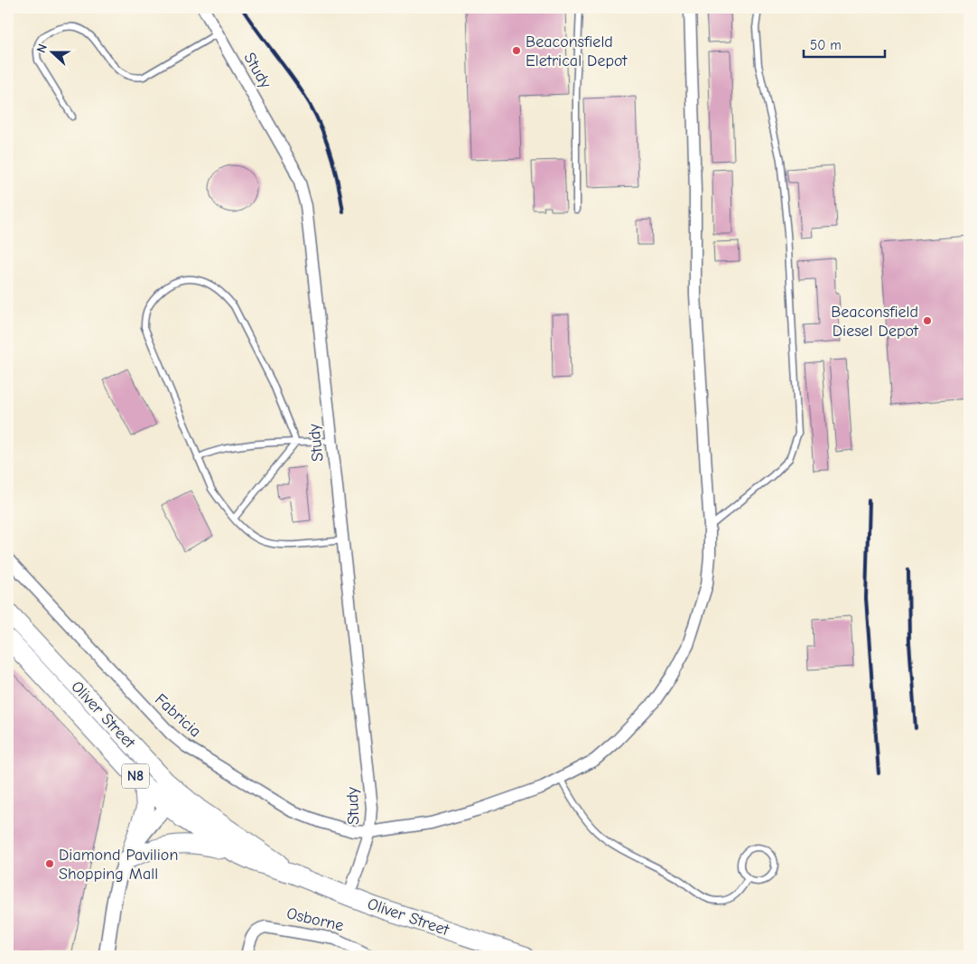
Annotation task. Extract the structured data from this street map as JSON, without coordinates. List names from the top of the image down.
{
  "streets": {
    "highway": ["Oliver Street", "N8"],
    "street": ["Study", "Fabricia", "Osborne"]
  },
  "crossings": [
    ["Study", "Oliver Street"],
    ["Study", "Fabricia"]
  ],
  "places": ["Beaconsfield Eletrical Depot", "Beaconsfield Diesel Depot", "Diamond Pavilion Shopping Mall"],
  "scale_bar": "50 m",
  "north": "left"
}
